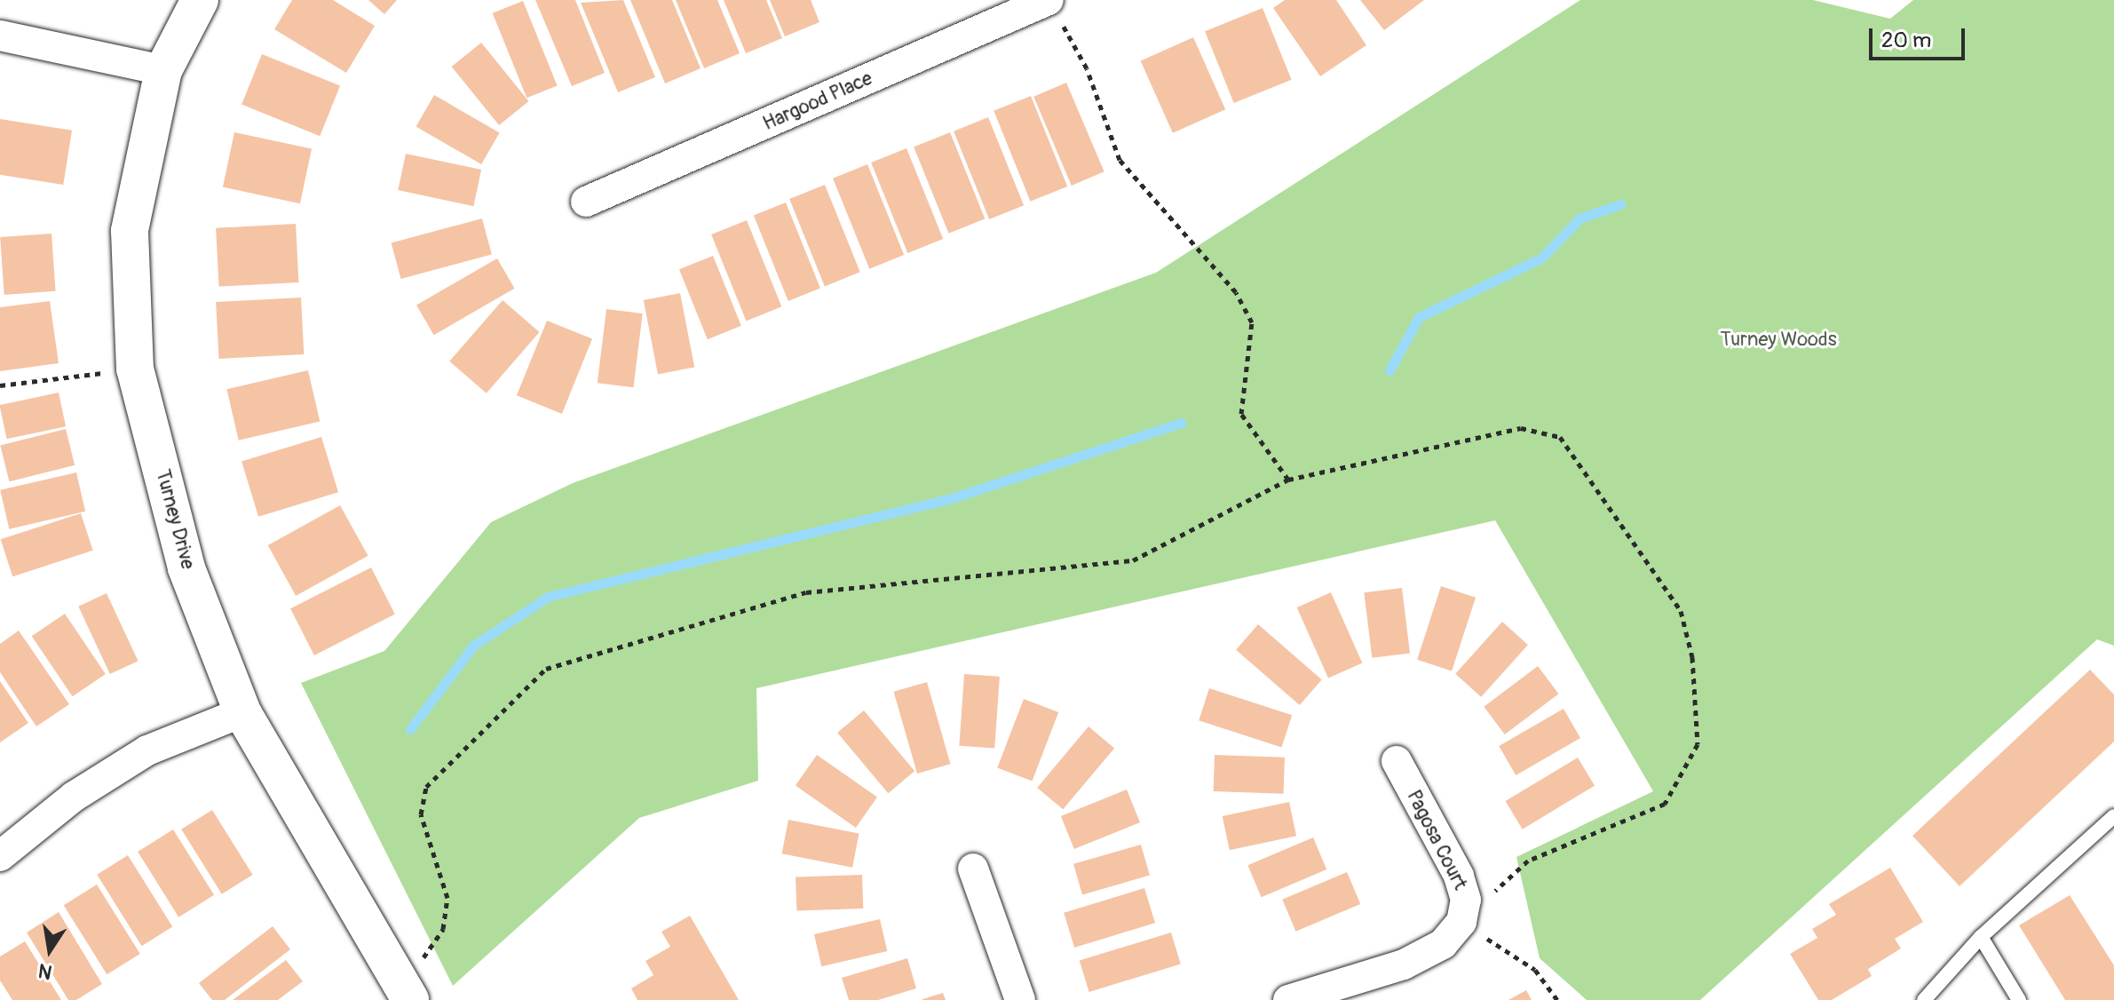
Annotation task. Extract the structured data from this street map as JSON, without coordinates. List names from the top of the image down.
{
  "streets": {
    "street": ["Hargood Place", "Turney Drive", "Pagosa Court"]
  },
  "parks": ["Turney Woods"],
  "scale_bar": "20 m",
  "north": "bottom"
}
